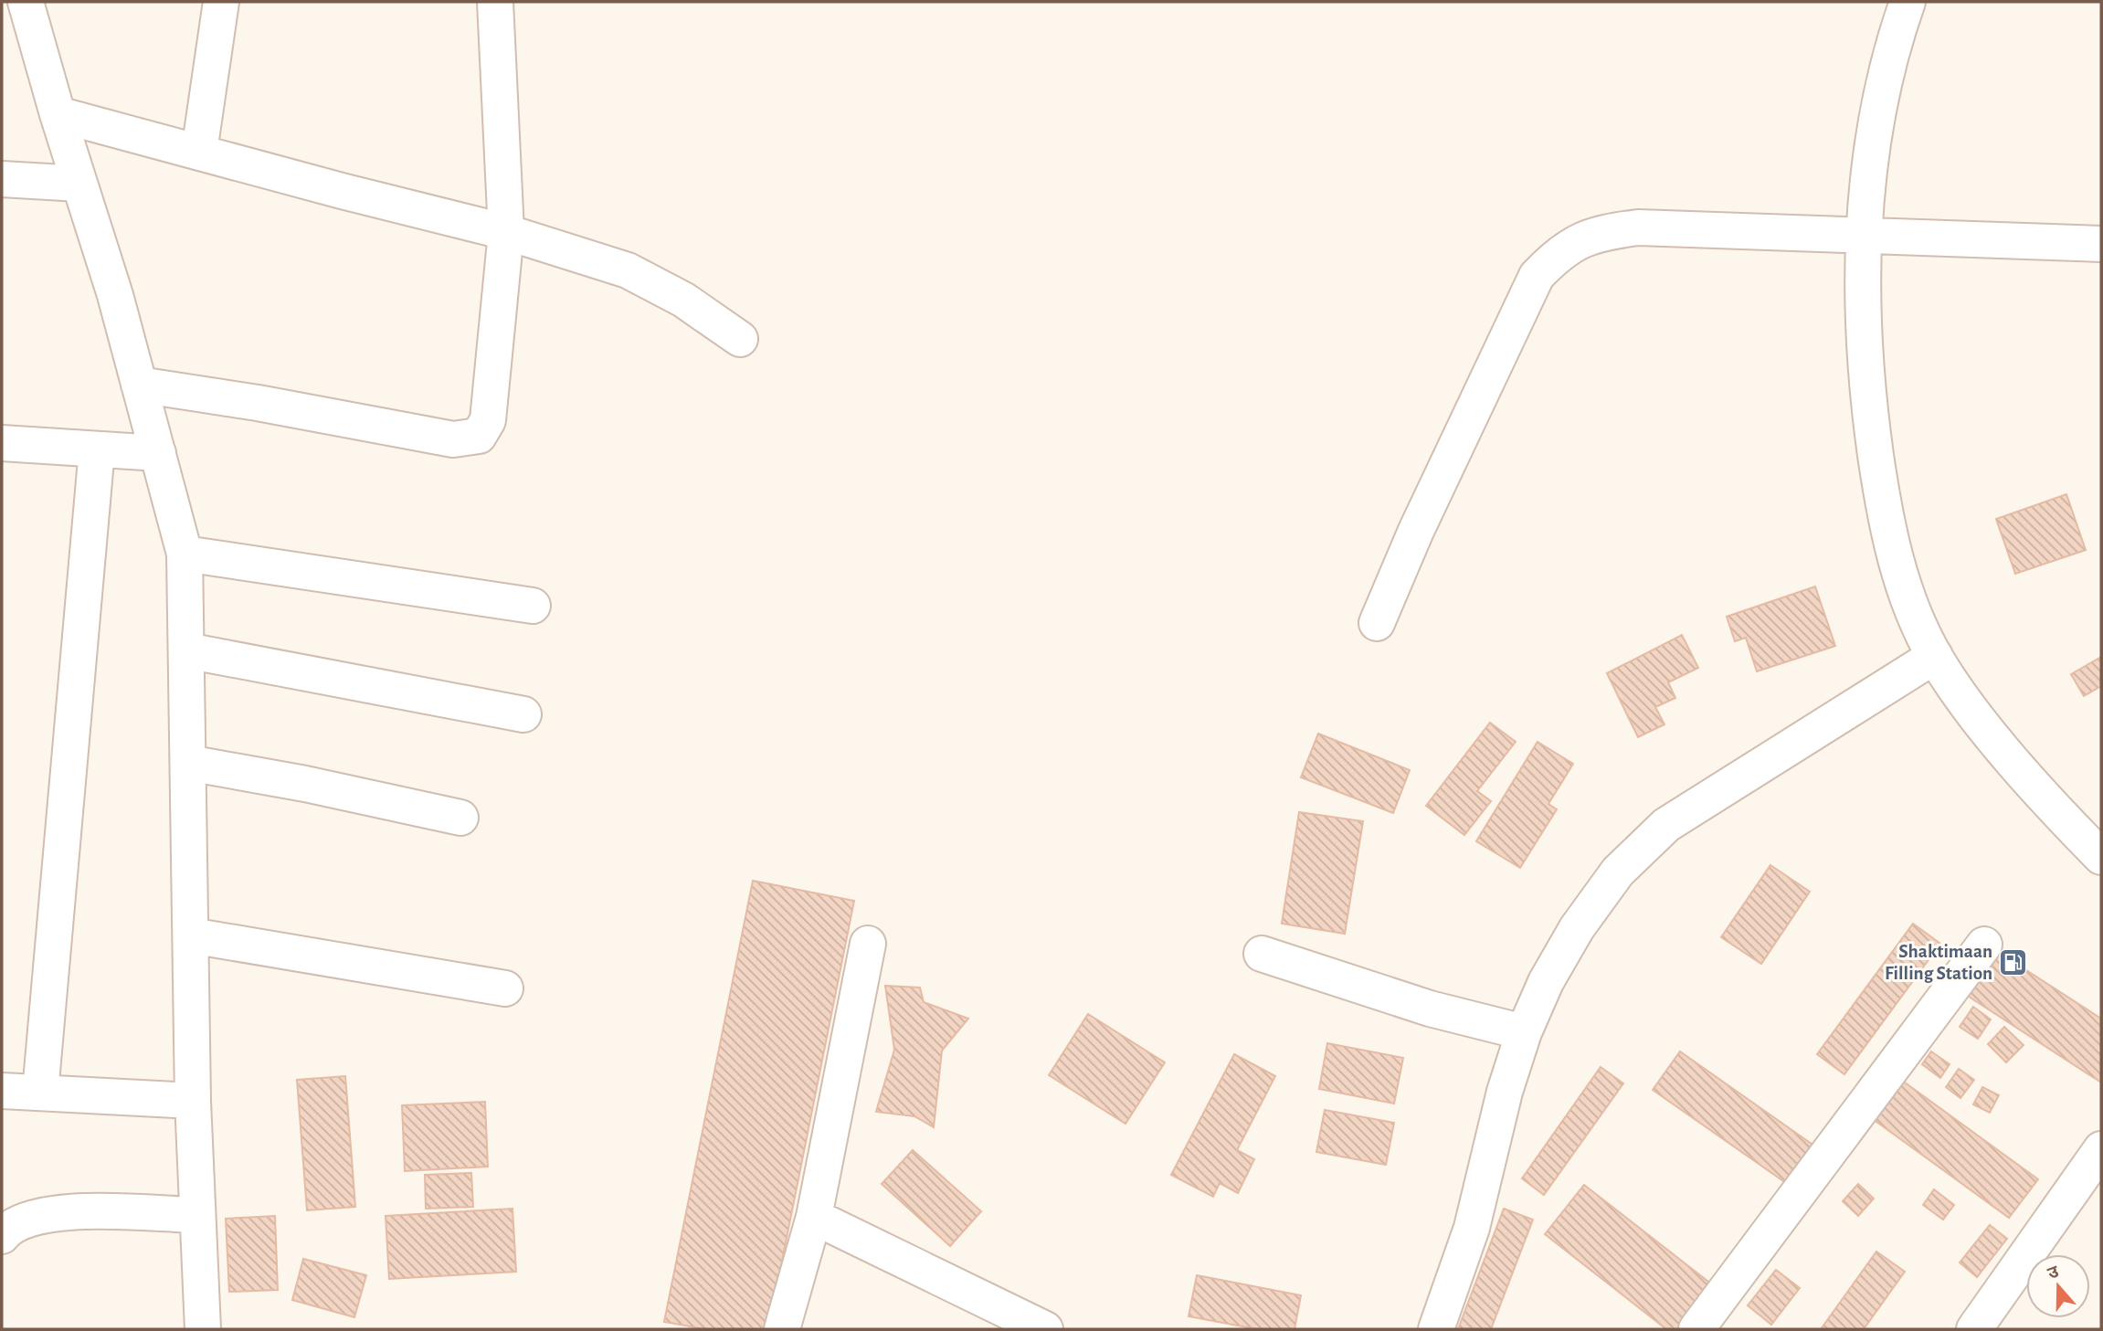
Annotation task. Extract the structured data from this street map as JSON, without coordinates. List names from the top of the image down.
{
  "places": {
    "fuel station": ["Shaktimaan Filling Station"]
  },
  "north": "top"
}
